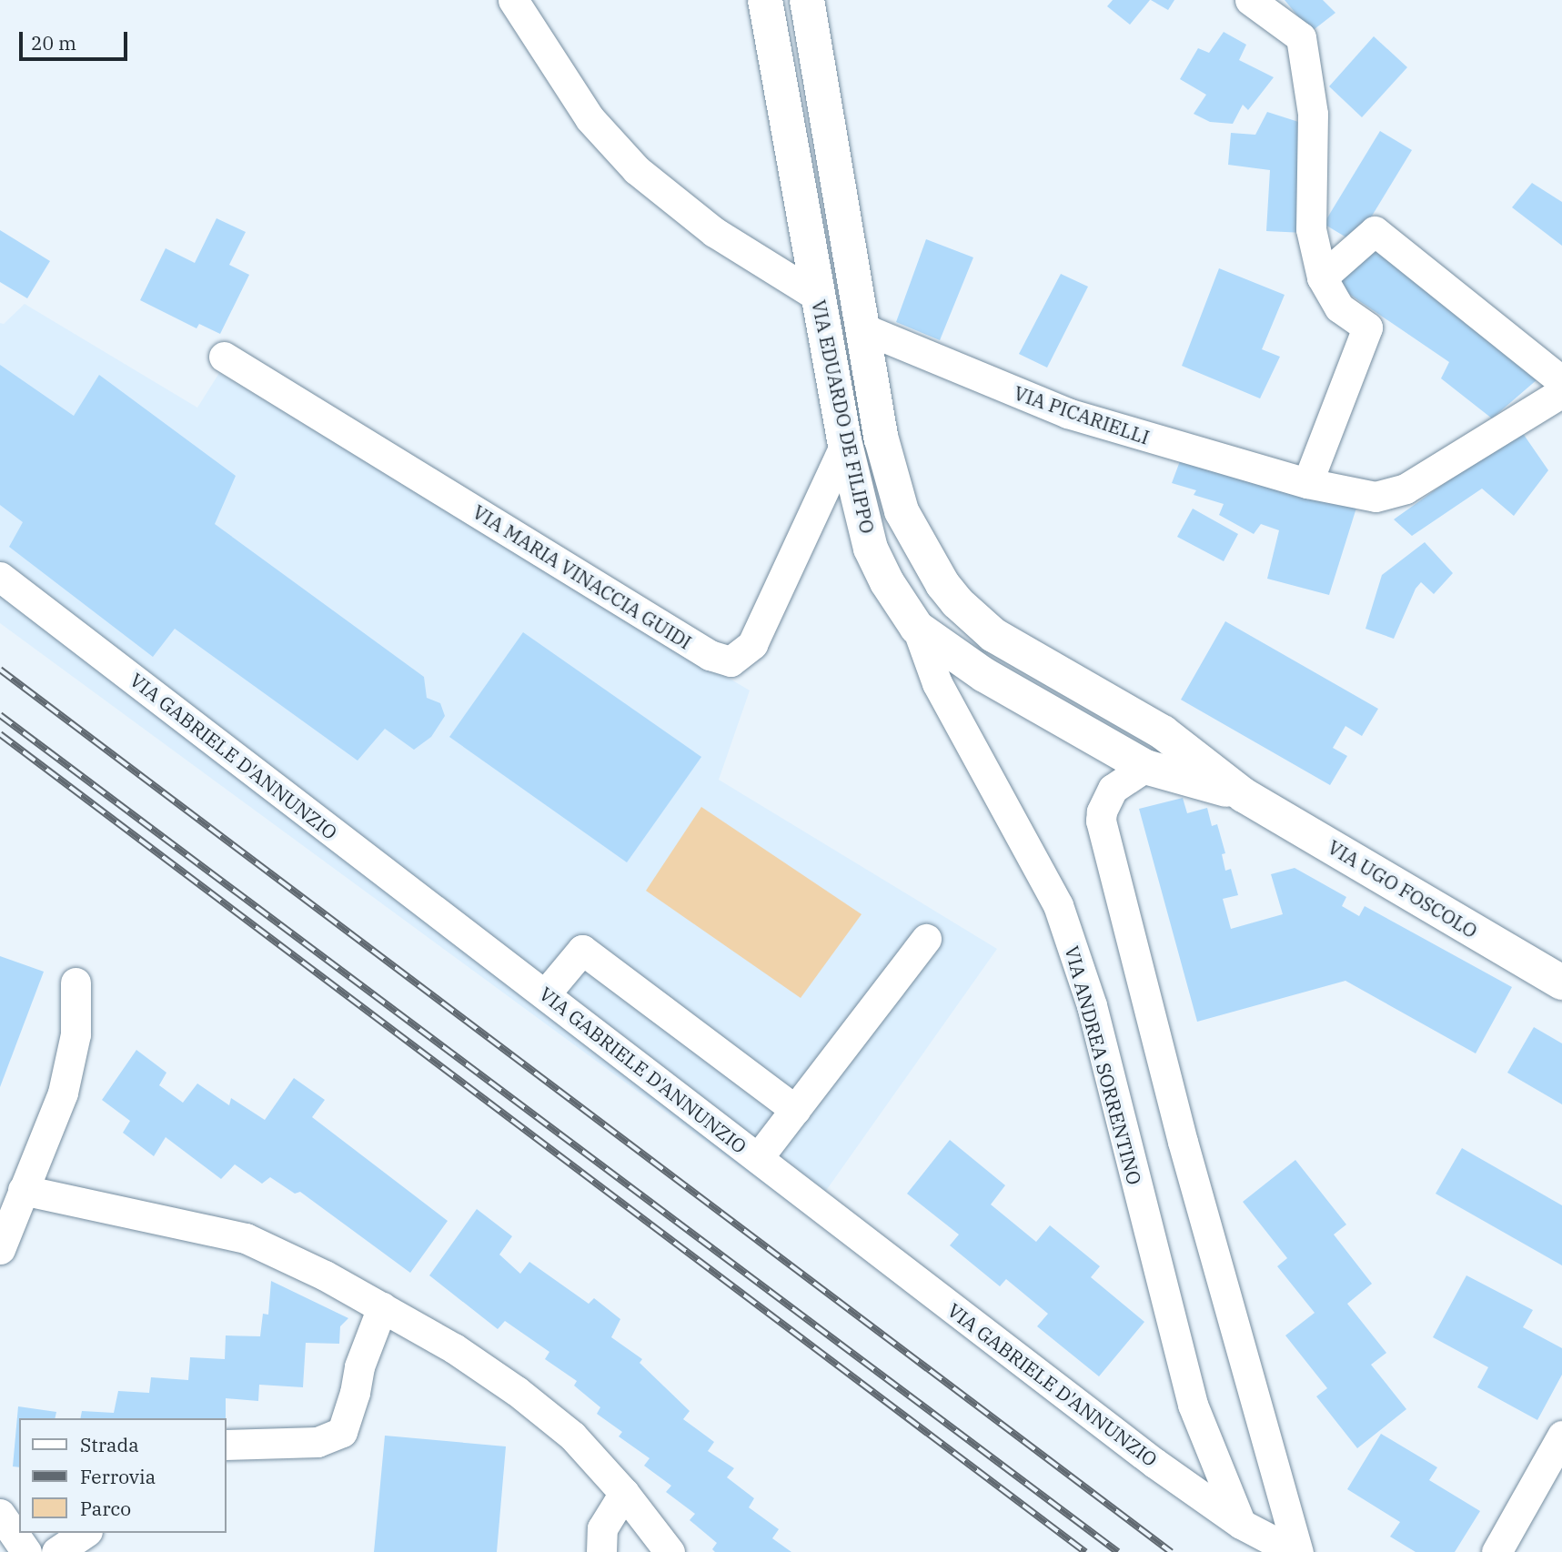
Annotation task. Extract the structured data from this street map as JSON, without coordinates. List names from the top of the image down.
{
  "streets": {
    "street": [
      "VIA PICARIELLI",
      "VIA EDUARDO DE FILIPPO",
      "VIA MARIA VINACCIA GUIDI",
      "VIA GABRIELE D'ANNUNZIO",
      "VIA UGO FOSCOLO",
      "VIA ANDREA SORRENTINO"
    ]
  },
  "crossings": [
    ["VIA PICARIELLI", "VIA EDUARDO DE FILIPPO"],
    ["VIA EDUARDO DE FILIPPO", "VIA MARIA VINACCIA GUIDI"],
    ["VIA EDUARDO DE FILIPPO", "VIA UGO FOSCOLO"],
    ["VIA EDUARDO DE FILIPPO", "VIA ANDREA SORRENTINO"],
    ["VIA GABRIELE D'ANNUNZIO", "VIA ANDREA SORRENTINO"]
  ],
  "legend": ["Strada", "Ferrovia", "Parco"],
  "scale_bar": "20 m"
}
